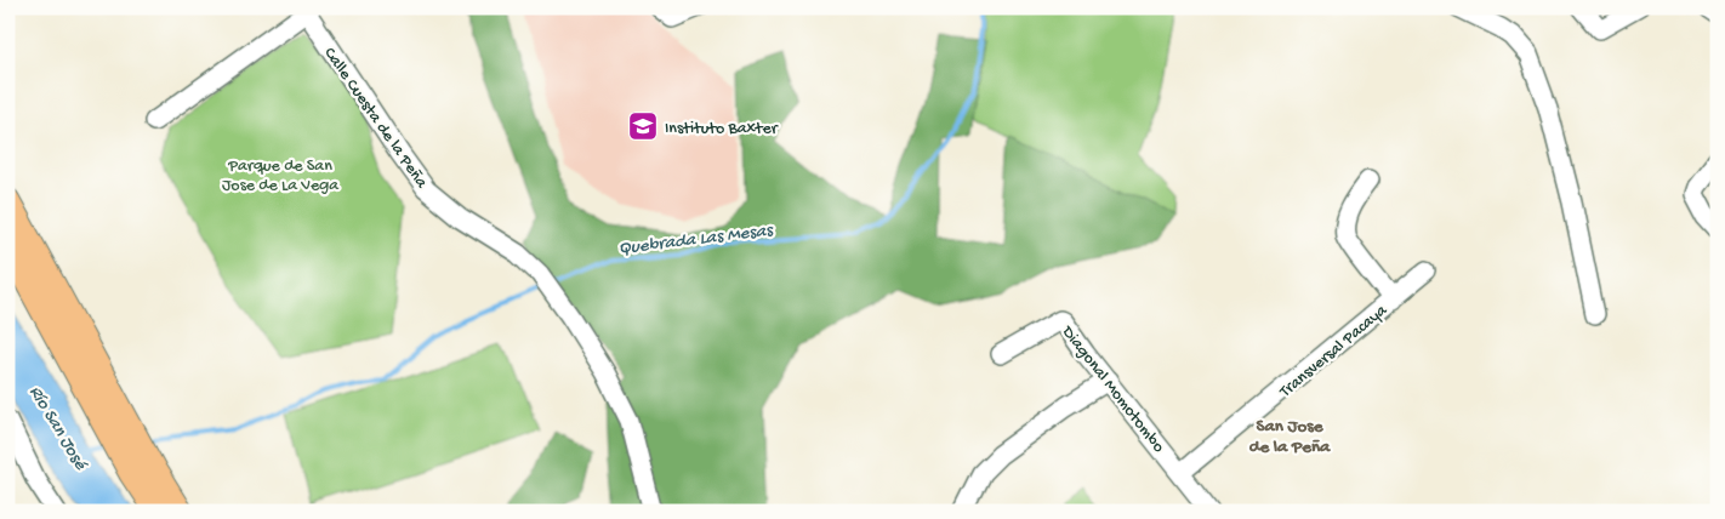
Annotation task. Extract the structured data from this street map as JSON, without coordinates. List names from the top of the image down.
{
  "streets": {
    "street": ["Calle Cuesta de la Peña", "Transversal Pacaya", "Diagonal Momotombo"]
  },
  "crossings": [
    ["Transversal Pacaya", "Diagonal Momotombo"]
  ],
  "districts": ["San Jose de la Peña"],
  "water": ["Quebrada Las Mesas", "Río San José"],
  "parks": ["Parque de San Jose de La Vega"],
  "places": {
    "school or university": ["Instituto Baxter"]
  }
}
